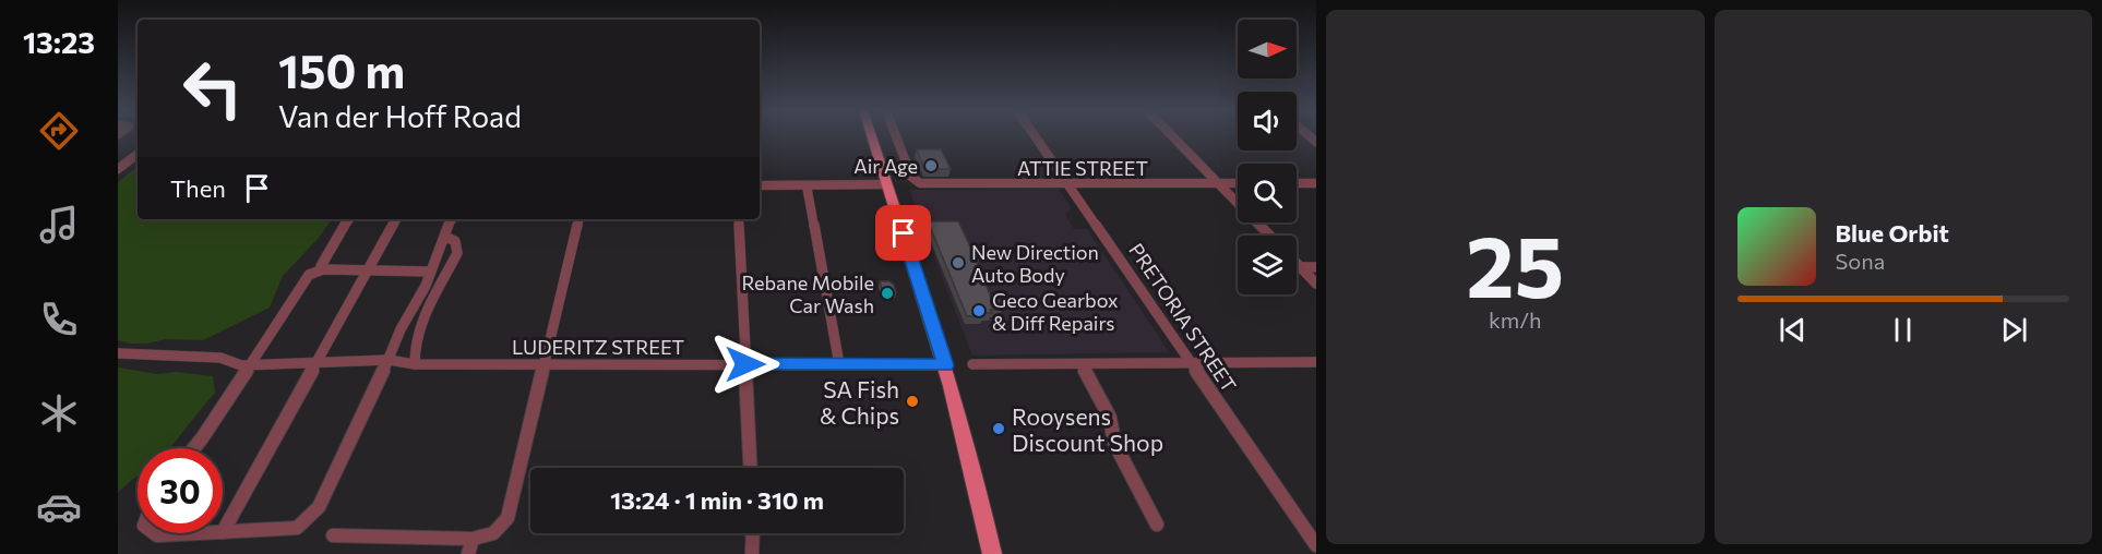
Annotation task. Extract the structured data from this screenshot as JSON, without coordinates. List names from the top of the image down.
{
  "streets": {
    "street": ["ATTIE STREET", "PRETORIA STREET", "LUDERITZ STREET"]
  },
  "crossings": [
    ["ATTIE STREET", "PRETORIA STREET"]
  ],
  "places": [
    "Air Age",
    "New Direction Auto Body",
    "Rebane Mobile Car Wash",
    "Geco Gearbox & Diff Repairs",
    "SA Fish & Chips",
    "Rooysens Discount Shop"
  ],
  "north": "right",
  "page": {
    "tabs": "13:23",
    "tile": ["25", "km/h"],
    "turn": ["150 m", "Van der Hoff Road"],
    "then": "Then",
    "song": ["Blue Orbit", "Sona"],
    "limit": "30",
    "trip": "13:24 · 1 min · 310 m"
  }
}
